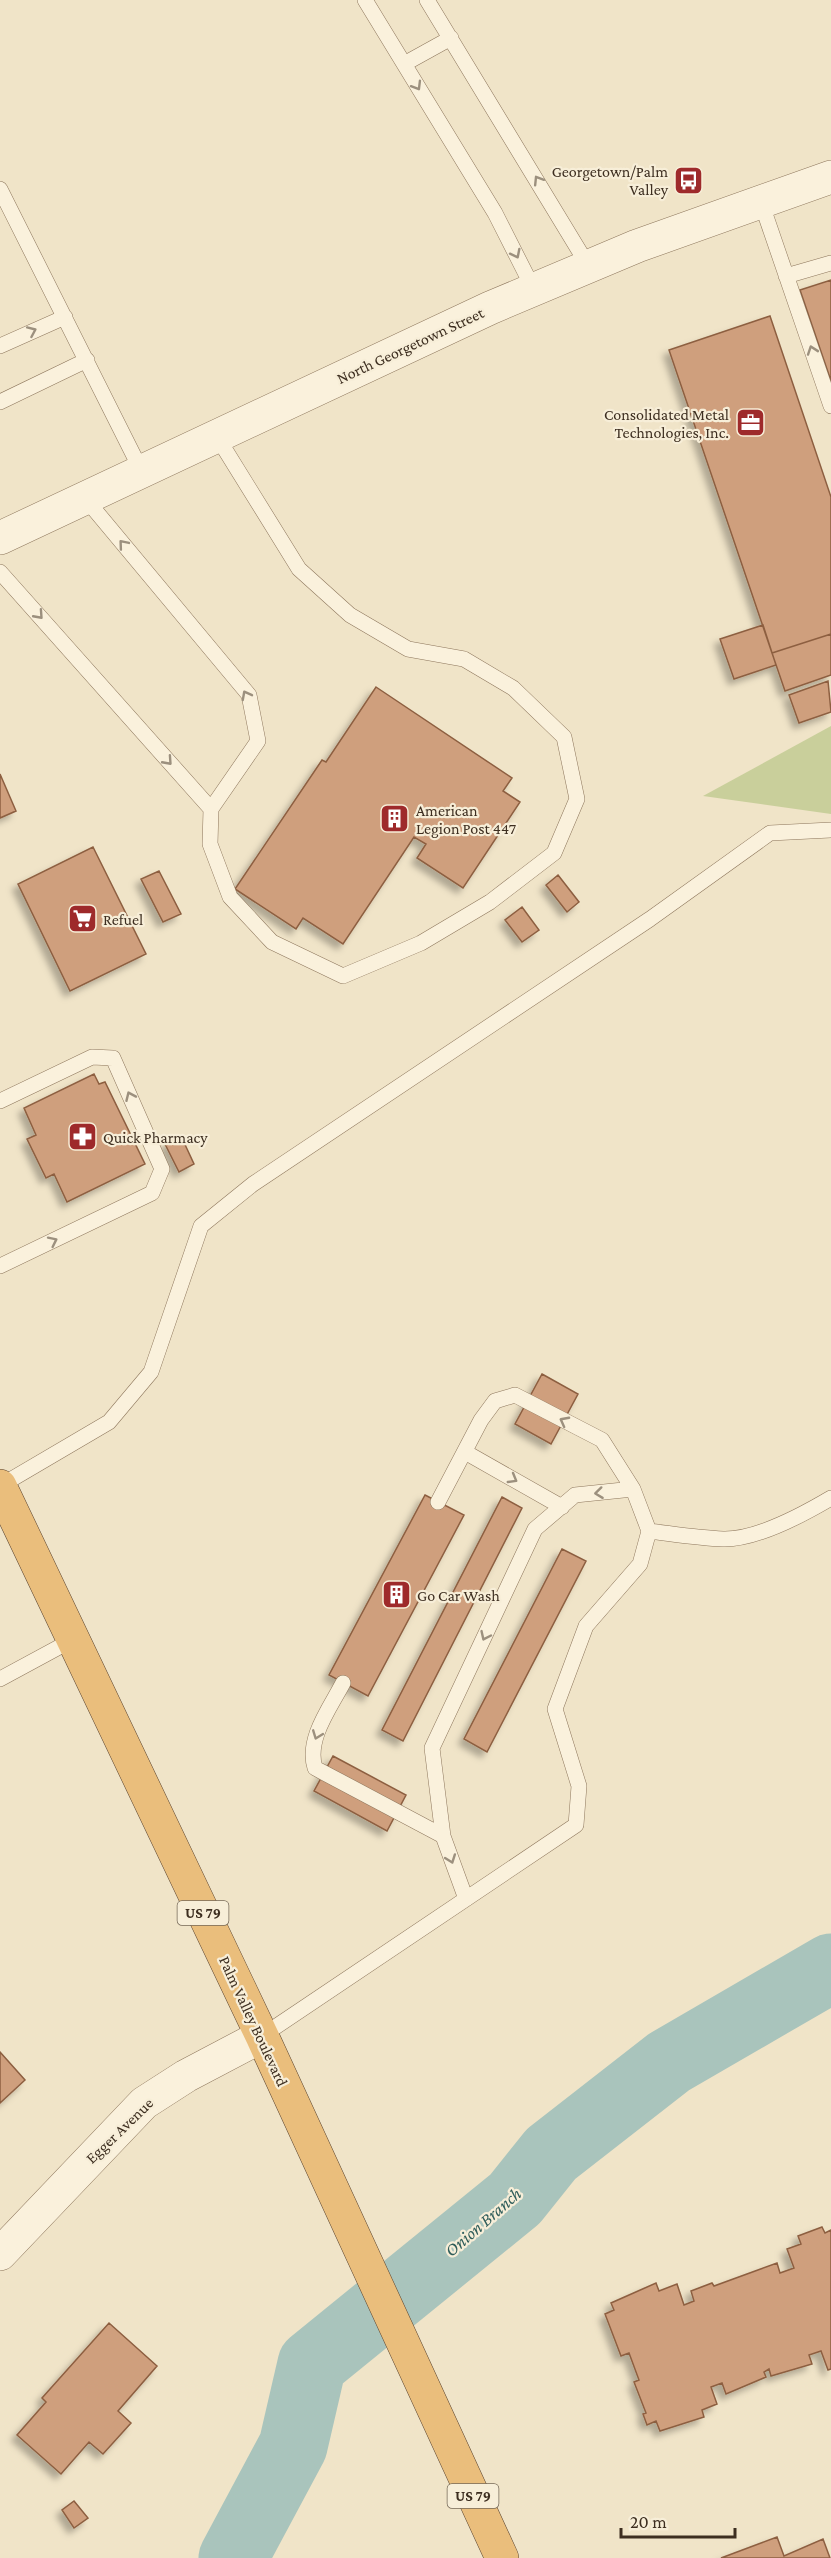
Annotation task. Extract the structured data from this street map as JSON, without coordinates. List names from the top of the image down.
{
  "streets": {
    "highway": ["US 79", "Palm Valley Boulevard"],
    "street": ["North Georgetown Street", "Egger Avenue"]
  },
  "crossings": [
    ["Palm Valley Boulevard", "Egger Avenue"]
  ],
  "water": ["Onion Branch"],
  "places": {
    "bus stop": ["Georgetown/Palm Valley"],
    "office": ["Consolidated Metal Technologies, Inc."],
    "building": ["American Legion Post 447", "Go Car Wash"],
    "supermarket": ["Refuel"],
    "pharmacy": ["Quick Pharmacy"]
  },
  "scale_bar": "20 m"
}
